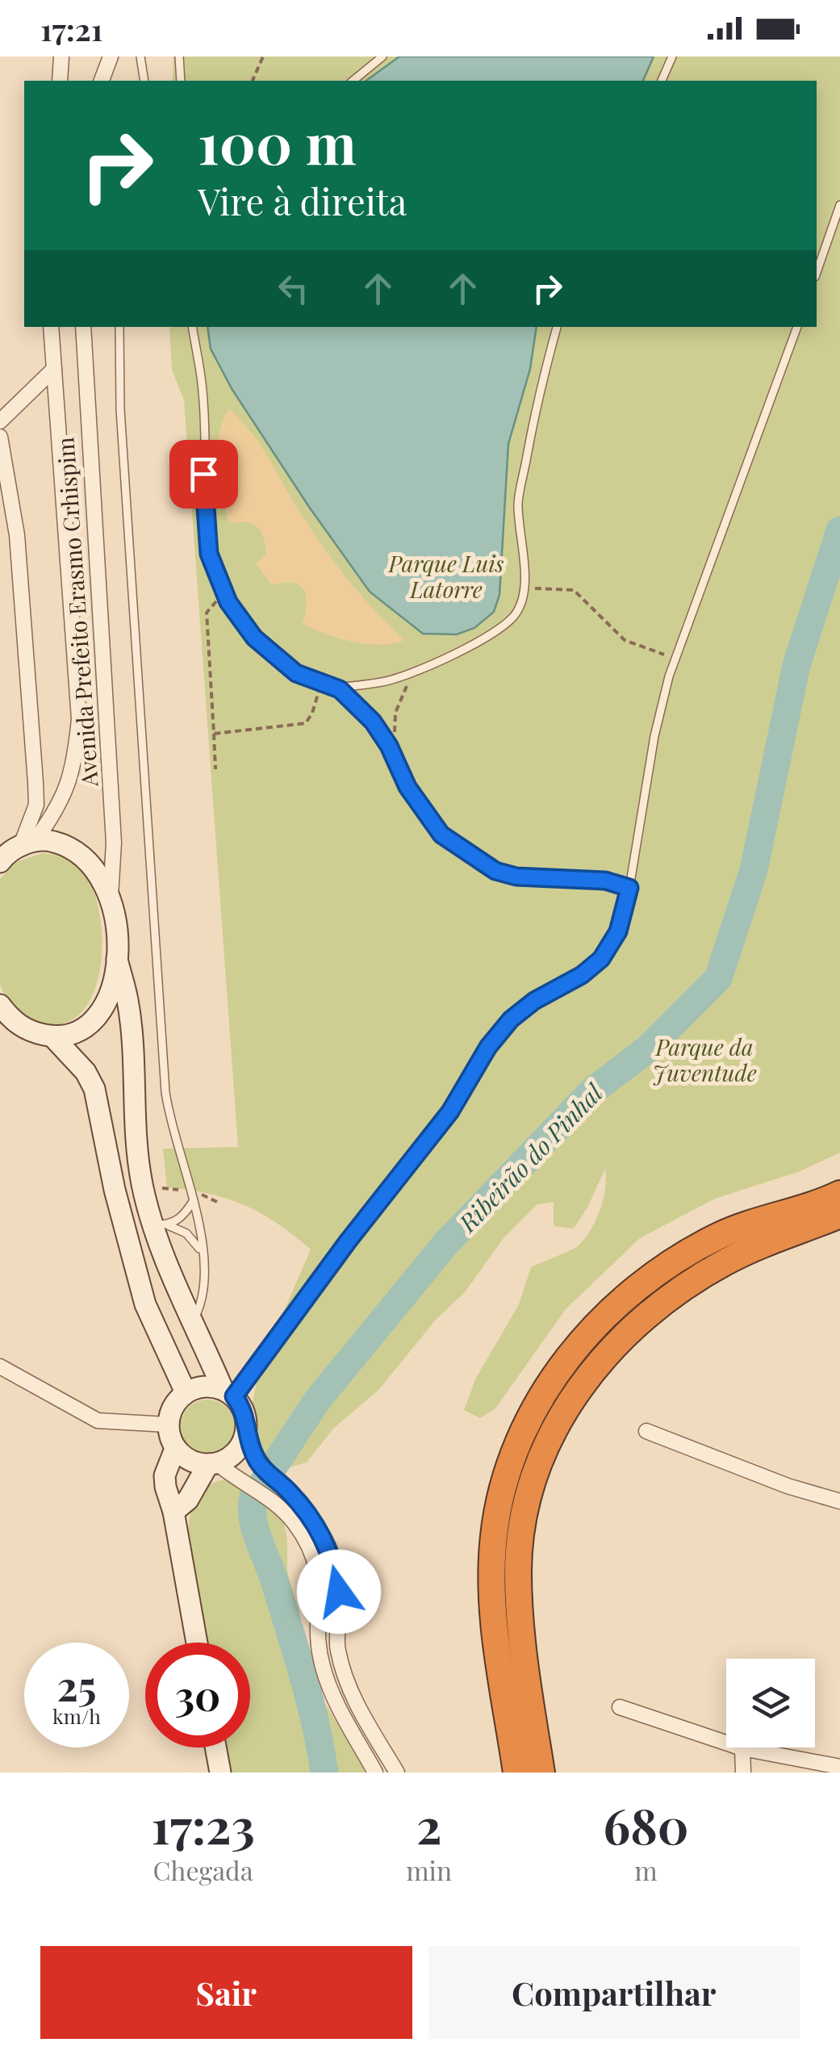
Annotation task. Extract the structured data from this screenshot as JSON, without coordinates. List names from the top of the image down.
{
  "streets": {
    "street": ["Avenida Prefeito Erasmo Crhispim"]
  },
  "water": ["Ribeirão do Pinhal"],
  "parks": ["Parque Luis Latorre", "Parque da Juventude"],
  "page": {
    "status": "17:21",
    "turn": ["100 m", "Vire à direita"],
    "speed": "25 km/h",
    "limit": "30",
    "eta": [
      "17:23",
      "Chegada",
      "2",
      "min",
      "680",
      "m"
    ],
    "buttons": ["Sair", "Compartilhar"]
  }
}
